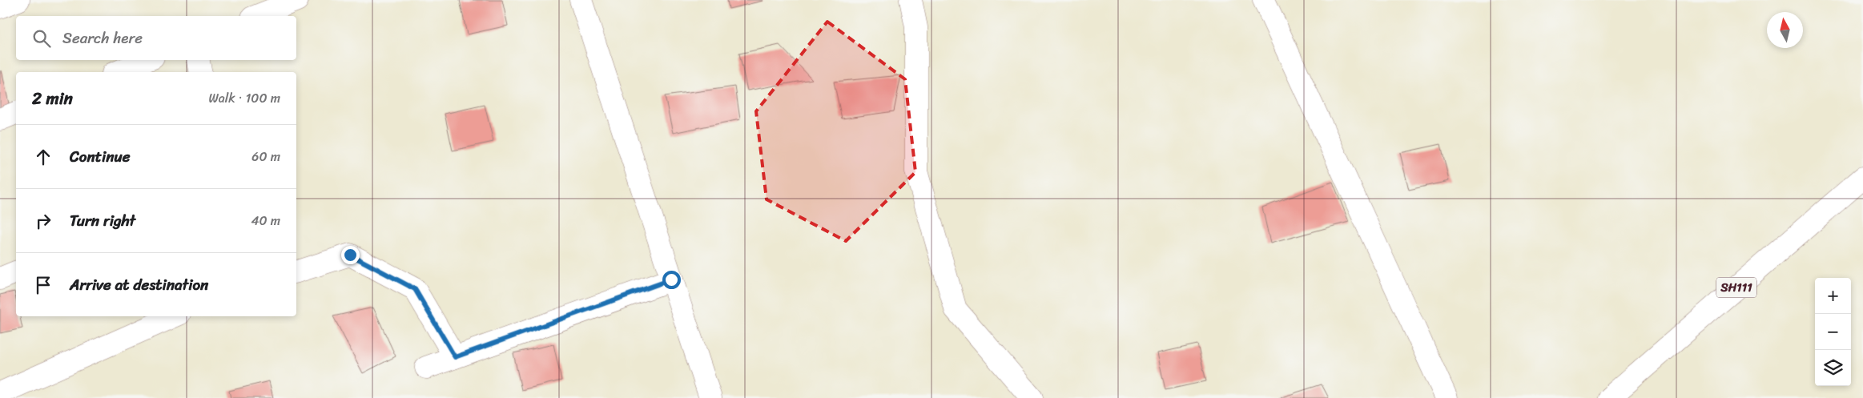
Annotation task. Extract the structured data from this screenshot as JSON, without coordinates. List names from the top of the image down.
{
  "streets": {
    "street": ["SH111"]
  },
  "north": "top",
  "page": {
    "search": "Search here",
    "heading": ["2 min", "Walk · 100 m"],
    "list": [
      ["Continue", "60 m"],
      ["Turn right", "40 m"],
      "Arrive at destination"
    ],
    "map_buttons": ["+", "−"]
  }
}
